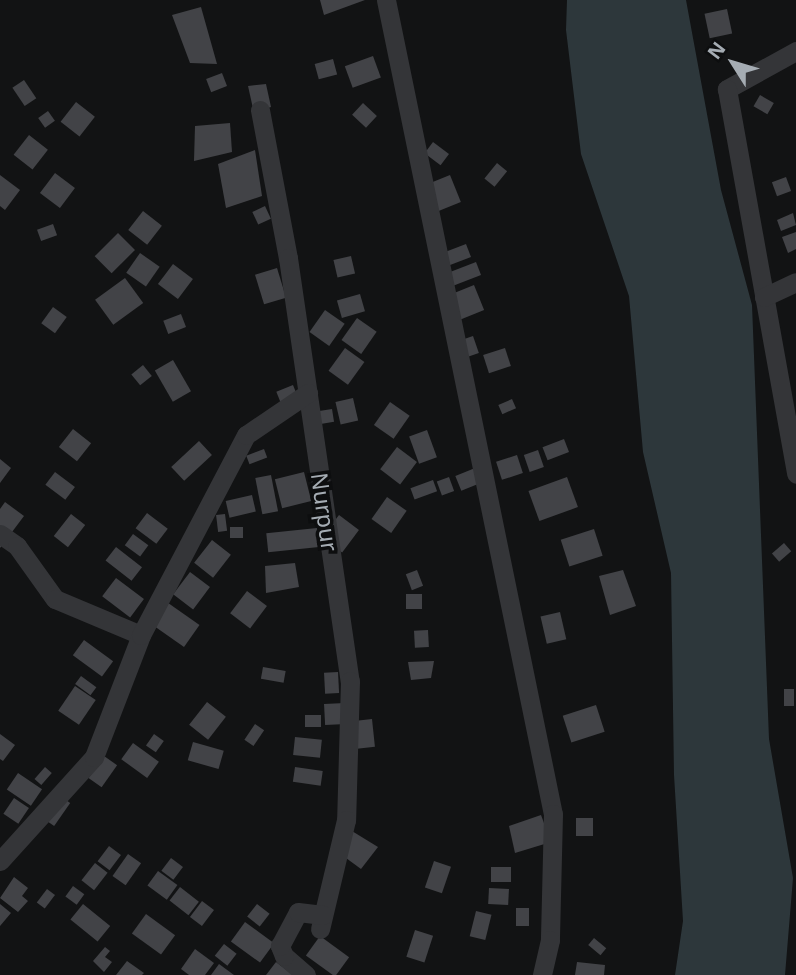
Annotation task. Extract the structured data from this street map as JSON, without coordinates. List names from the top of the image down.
{
  "streets": {
    "street": ["Nurpur"]
  },
  "north": "top left"
}
